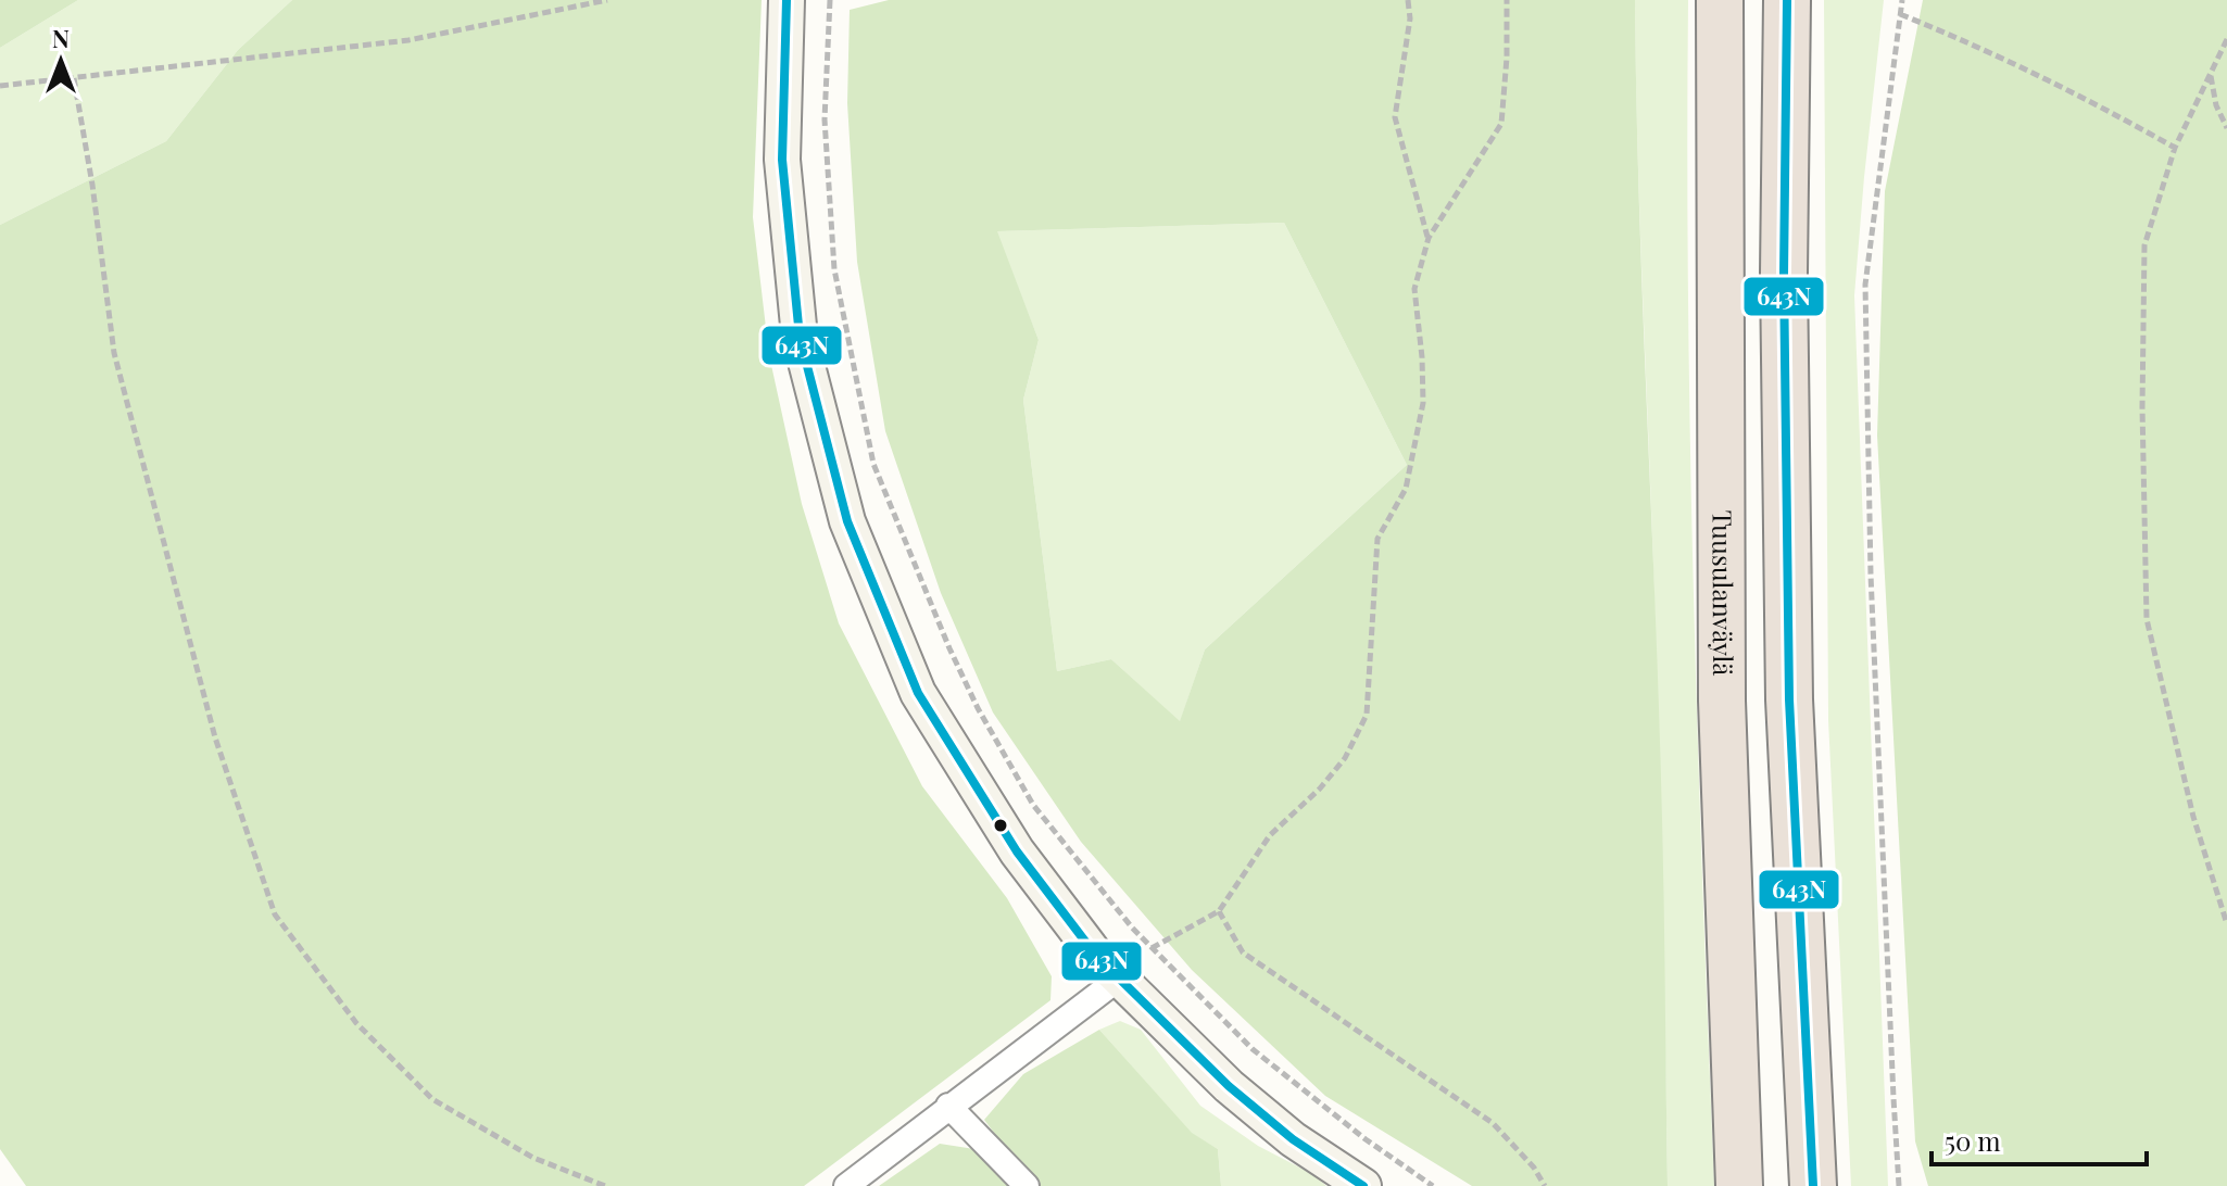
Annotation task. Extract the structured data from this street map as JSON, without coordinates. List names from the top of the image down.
{
  "streets": {
    "highway": ["Tuusulanväylä"]
  },
  "lines": ["transit line 643N"],
  "scale_bar": "50 m",
  "north": "top"
}
